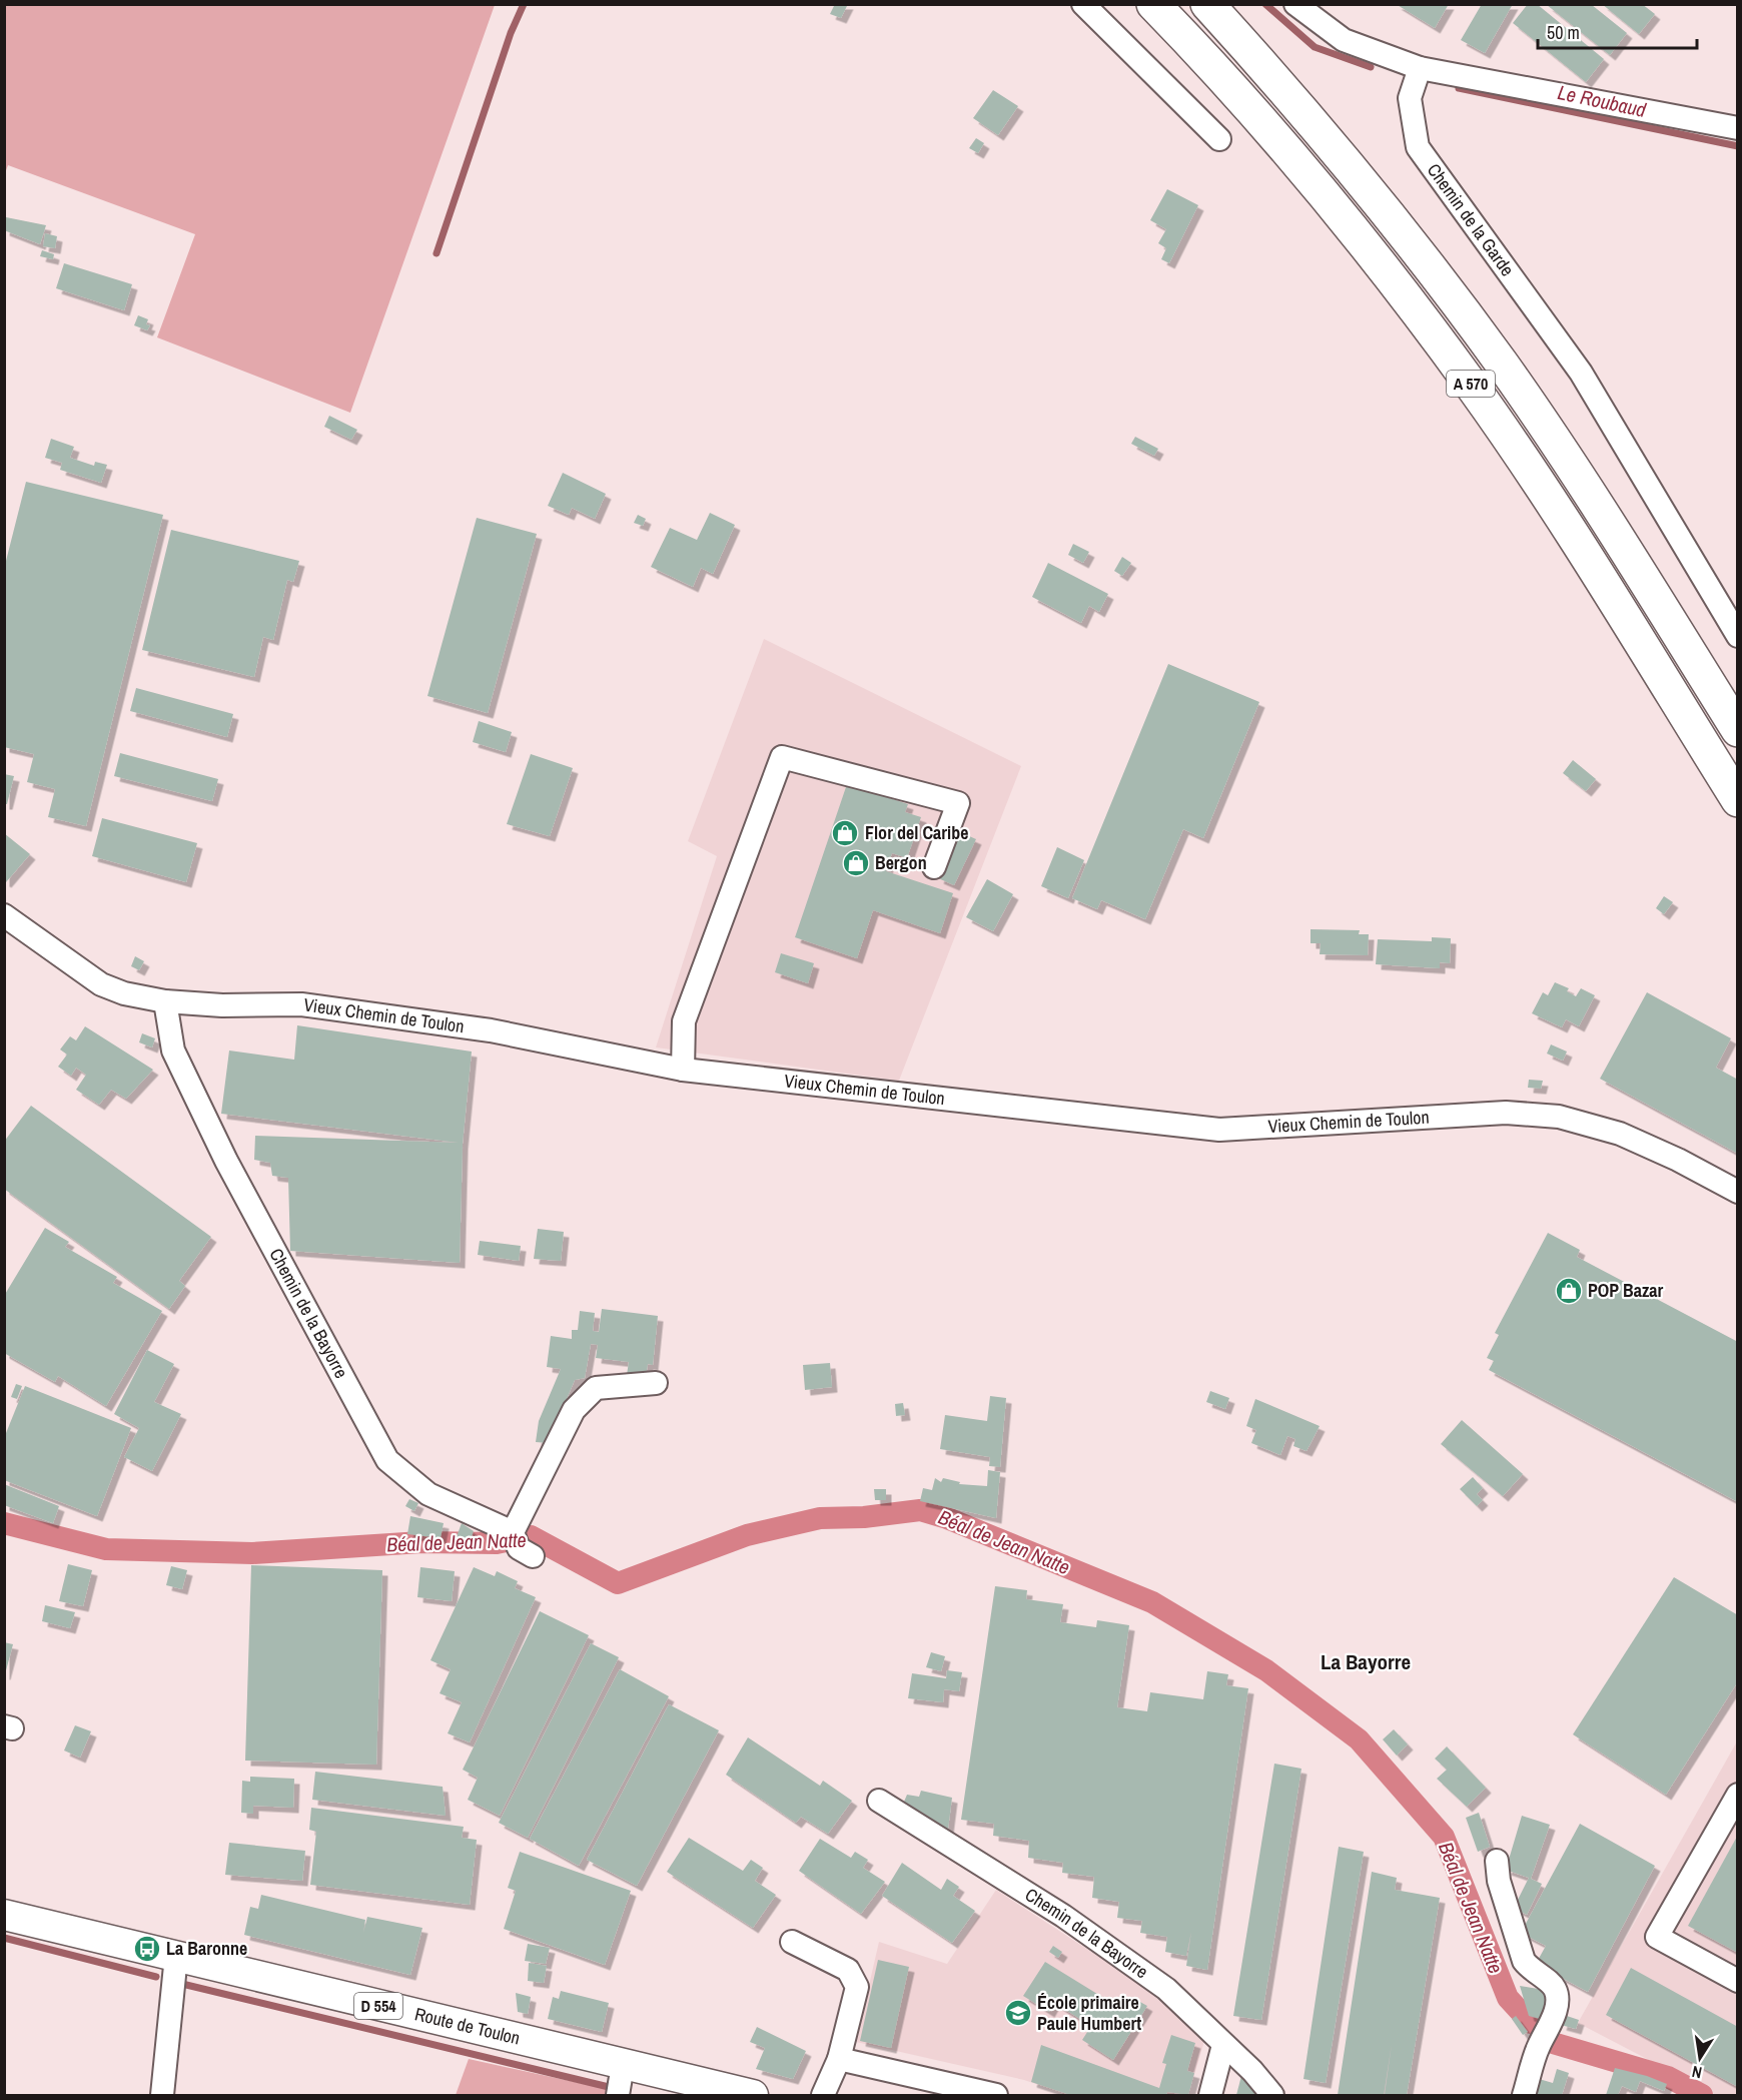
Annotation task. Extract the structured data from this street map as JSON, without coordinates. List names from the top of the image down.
{
  "streets": {
    "highway": ["A 570"],
    "main road": ["D 554", "Route de Toulon"],
    "street": ["Chemin de la Garde", "Vieux Chemin de Toulon", "Chemin de la Bayorre"]
  },
  "crossings": [
    ["Vieux Chemin de Toulon", "Chemin de la Bayorre"]
  ],
  "districts": ["La Bayorre"],
  "water": ["Le Roubaud", "Béal de Jean Natte"],
  "places": {
    "shop": ["Flor del Caribe", "Bergon", "POP Bazar"],
    "bus stop": ["La Baronne"],
    "school or university": ["École primaire Paule Humbert"]
  },
  "scale_bar": "50 m",
  "north": "bottom"
}
